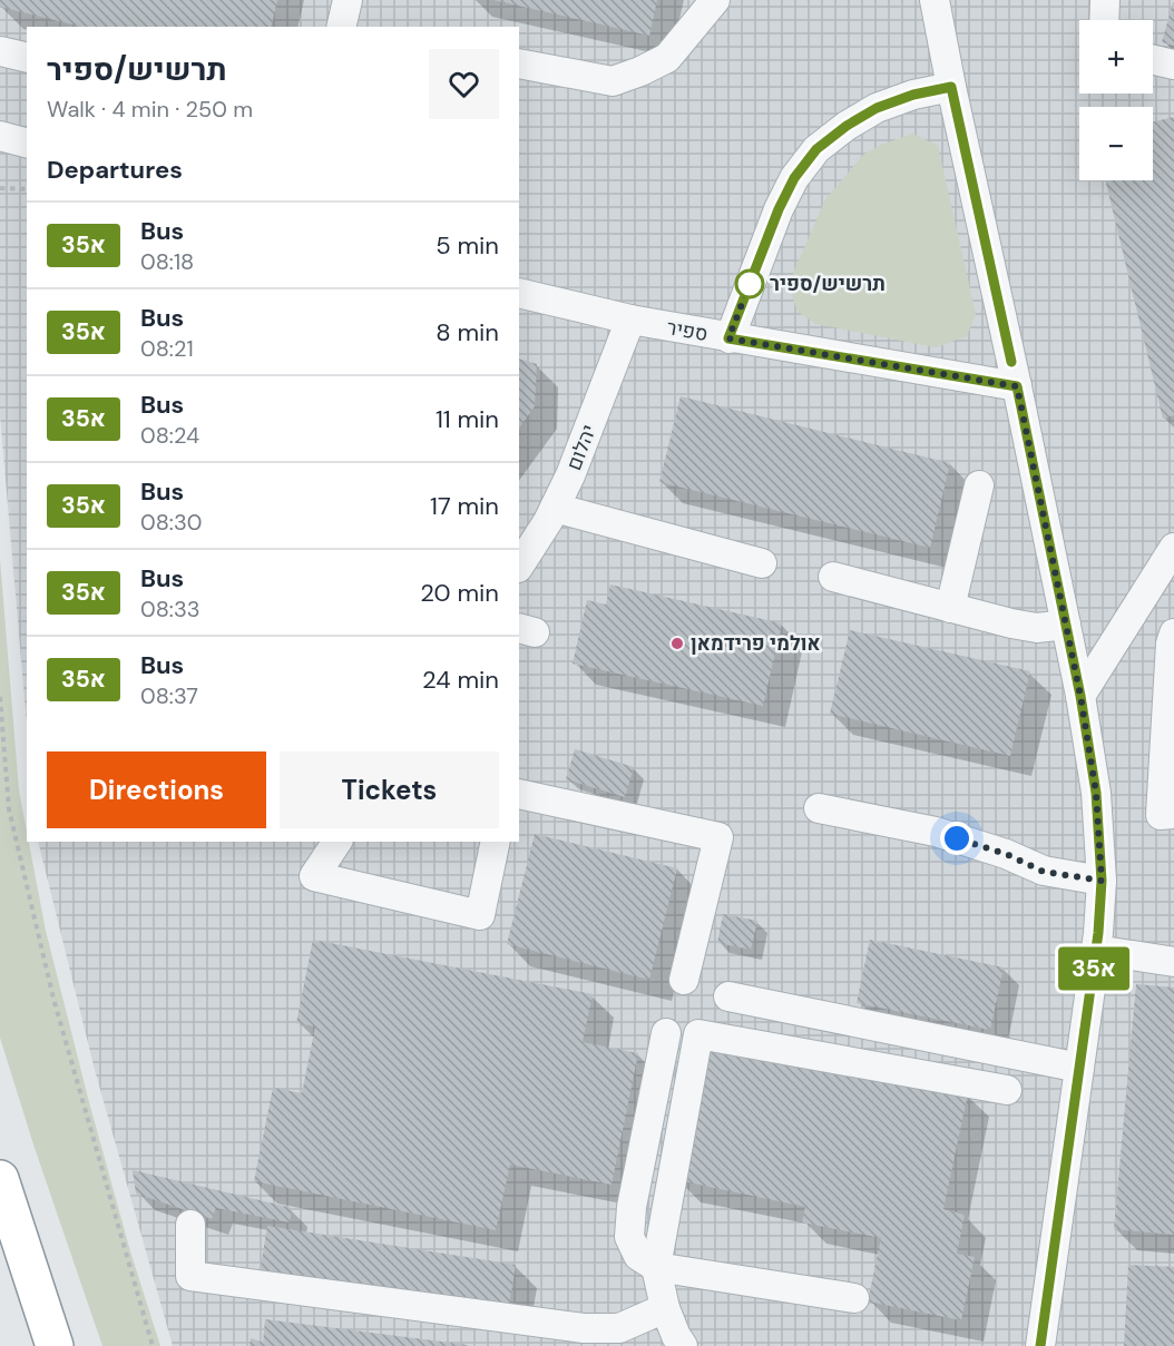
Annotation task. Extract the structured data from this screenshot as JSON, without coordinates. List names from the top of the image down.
{
  "streets": {
    "street": ["ספיר", "יהלום"]
  },
  "crossings": [
    ["ספיר", "יהלום"]
  ],
  "places": ["תרשיש/ספיר", "אולמי פרידמאן"],
  "lines": ["bus line 35א"],
  "page": {
    "on_map": "35א",
    "map_buttons": ["+", "−"],
    "heading": [
      ["תרשיש/ספיר", "Walk · 4 min · 250 m"],
      "Departures"
    ],
    "list": [
      {
        "mark": "35א",
        "name": "Bus",
        "note": "08:18",
        "value": "5 min"
      },
      {
        "mark": "35א",
        "name": "Bus",
        "note": "08:21",
        "value": "8 min"
      },
      {
        "mark": "35א",
        "name": "Bus",
        "note": "08:24",
        "value": "11 min"
      },
      {
        "mark": "35א",
        "name": "Bus",
        "note": "08:30",
        "value": "17 min"
      },
      {
        "mark": "35א",
        "name": "Bus",
        "note": "08:33",
        "value": "20 min"
      },
      {
        "mark": "35א",
        "name": "Bus",
        "note": "08:37",
        "value": "24 min"
      }
    ],
    "buttons": ["Directions", "Tickets"]
  }
}
